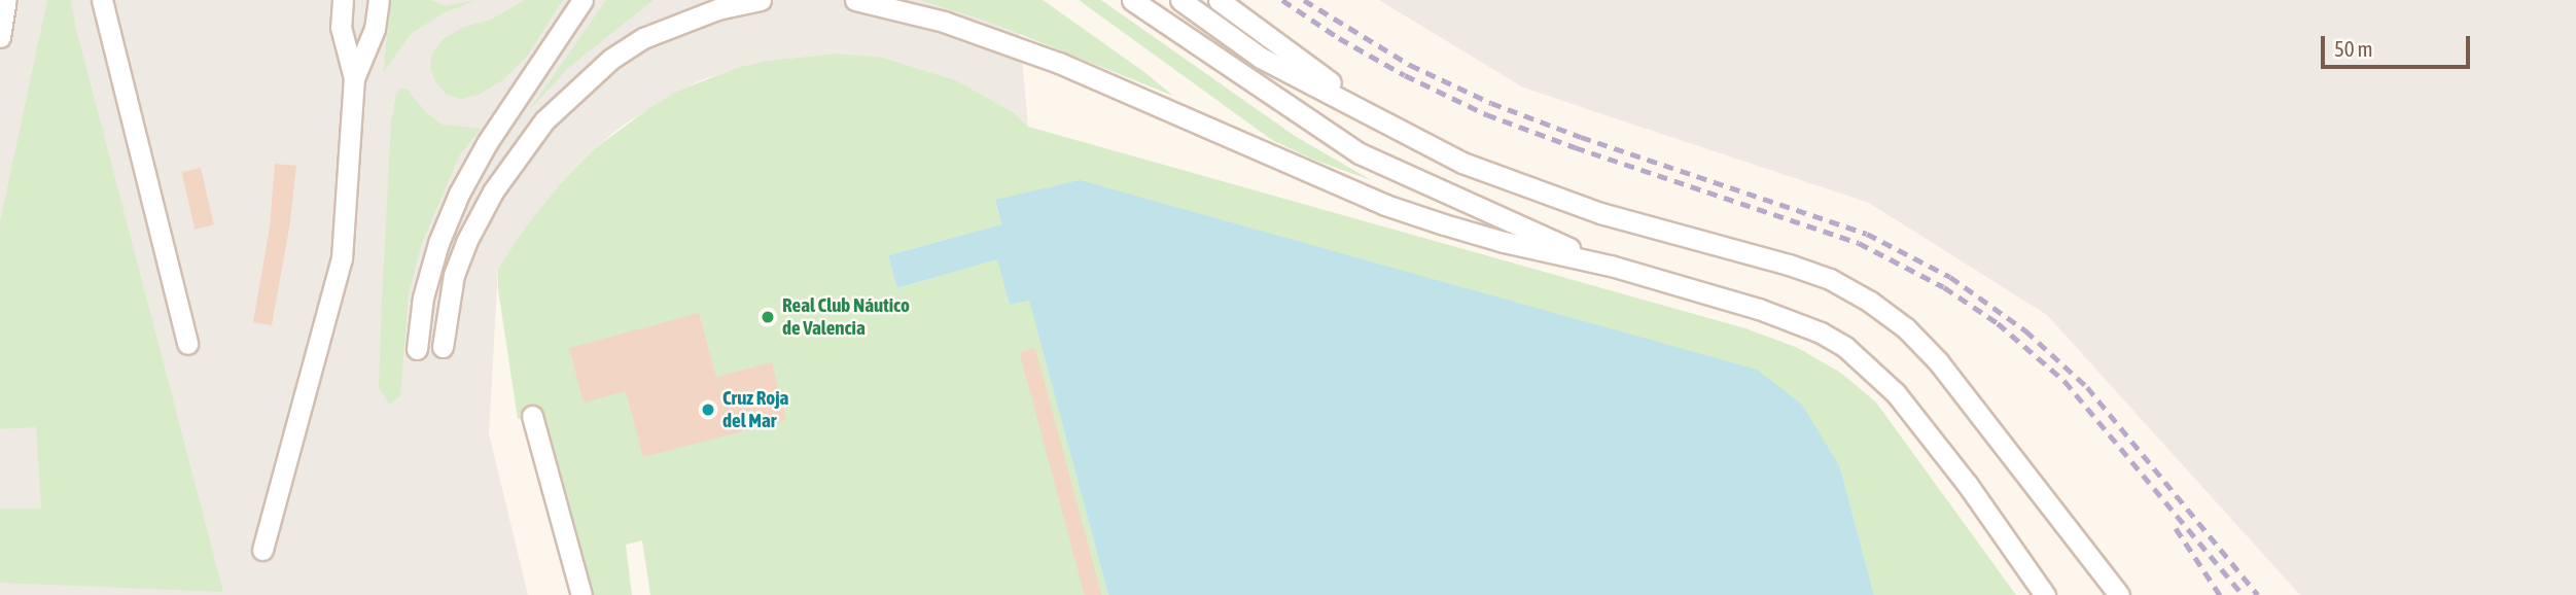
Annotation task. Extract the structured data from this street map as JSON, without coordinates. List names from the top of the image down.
{
  "places": ["Real Club Náutico de Valencia", "Cruz Roja del Mar"],
  "scale_bar": "50 m"
}
